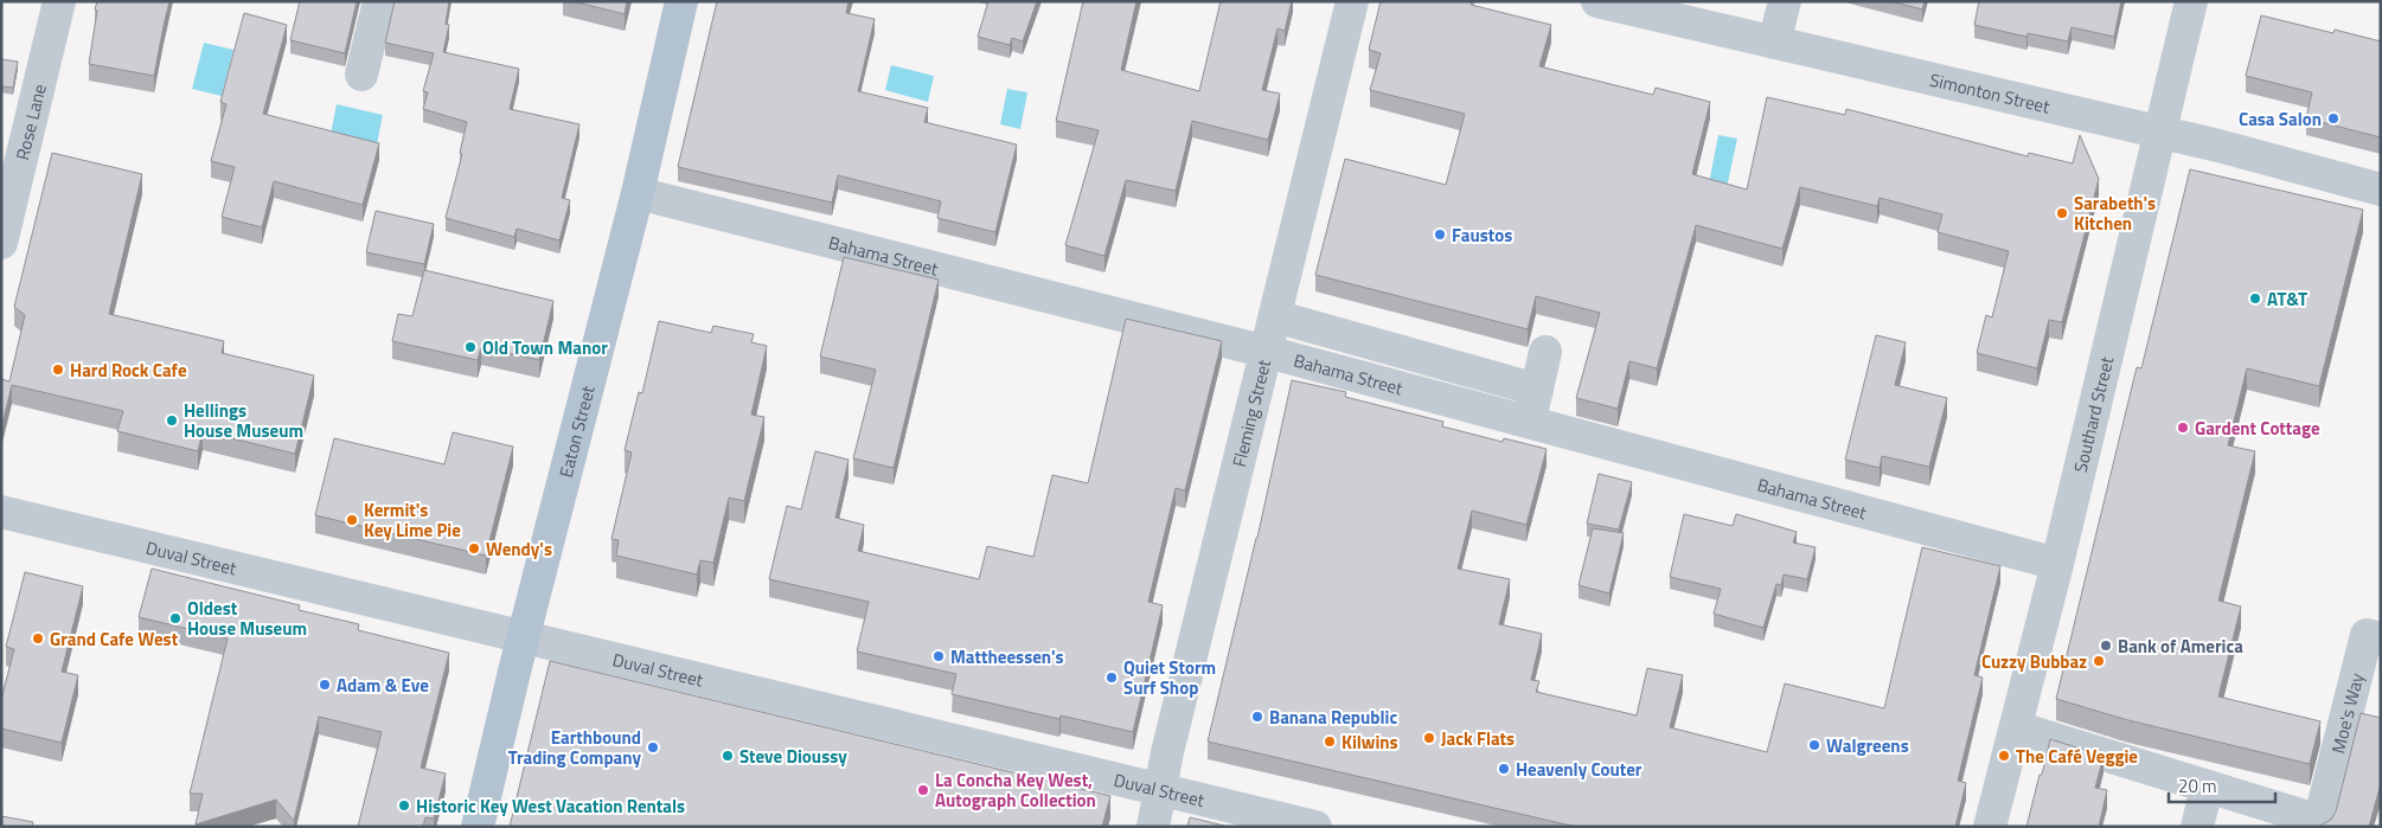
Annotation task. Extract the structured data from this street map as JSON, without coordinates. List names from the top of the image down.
{
  "streets": {
    "main road": ["Eaton Street"],
    "street": [
      "Simonton Street",
      "Rose Lane",
      "Bahama Street",
      "Fleming Street",
      "Southard Street",
      "Duval Street",
      "Moe's Way"
    ]
  },
  "crossings": [
    ["Simonton Street", "Southard Street"],
    ["Bahama Street", "Fleming Street"],
    ["Bahama Street", "Southard Street"],
    ["Bahama Street", "Eaton Street"],
    ["Fleming Street", "Duval Street"],
    ["Eaton Street", "Duval Street"]
  ],
  "places": [
    "Casa Salon",
    "Sarabeth's Kitchen",
    "Faustos",
    "AT&T",
    "Old Town Manor",
    "Hard Rock Cafe",
    "Hellings House Museum",
    "Gardent Cottage",
    "Kermit's Key Lime Pie",
    "Wendy's",
    "Oldest House Museum",
    "Grand Cafe West",
    "Bank of America",
    "Mattheessen's",
    "Cuzzy Bubbaz",
    "Quiet Storm Surf Shop",
    "Adam & Eve",
    "Banana Republic",
    "Jack Flats",
    "Kilwins",
    "Walgreens",
    "Earthbound Trading Company",
    "Steve Dioussy",
    "The Café Veggie",
    "Heavenly Couter",
    "La Concha Key West, Autograph Collection",
    "Historic Key West Vacation Rentals"
  ],
  "scale_bar": "20 m"
}
